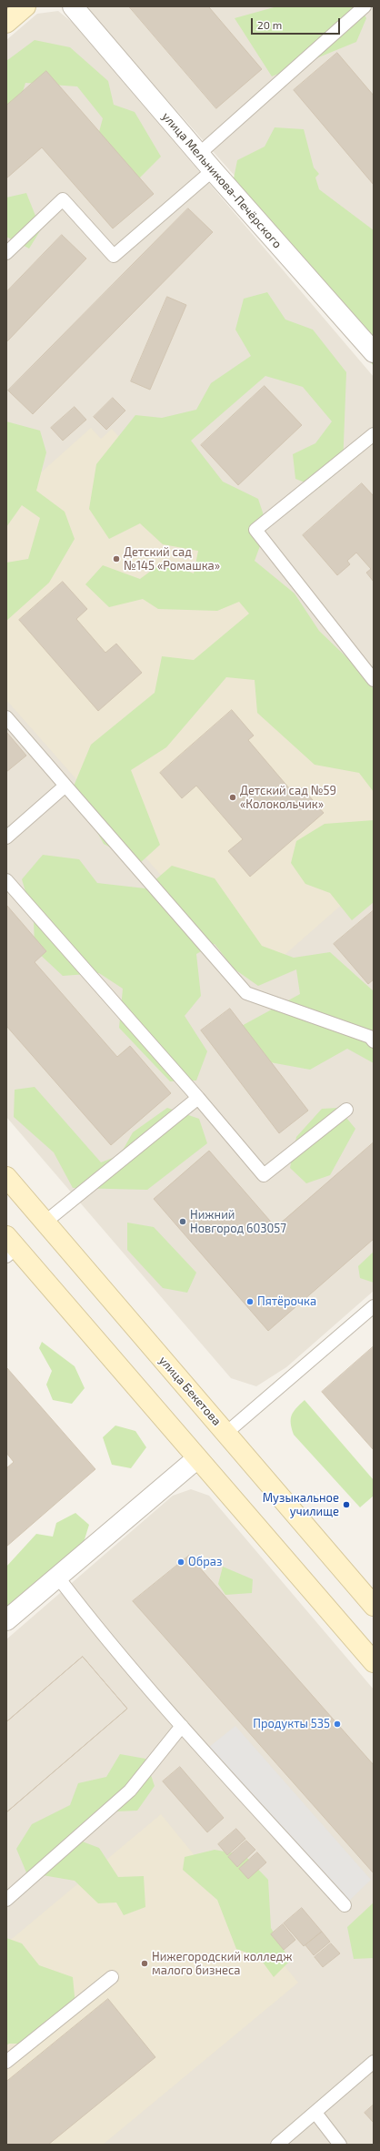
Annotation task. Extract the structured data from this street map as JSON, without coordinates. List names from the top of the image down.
{
  "streets": {
    "main road": ["улица Бекетова"],
    "street": ["улица Мельникова-Печёрского"]
  },
  "places": [
    "Детский сад №145 «Ромашка»",
    "Детский сад №59 «Колокольчик»",
    "Нижний Новгород 603057",
    "Пятёрочка",
    "Музыкальное училище",
    "Образ",
    "Продукты 535",
    "Нижегородский колледж малого бизнеса"
  ],
  "scale_bar": "20 m"
}
